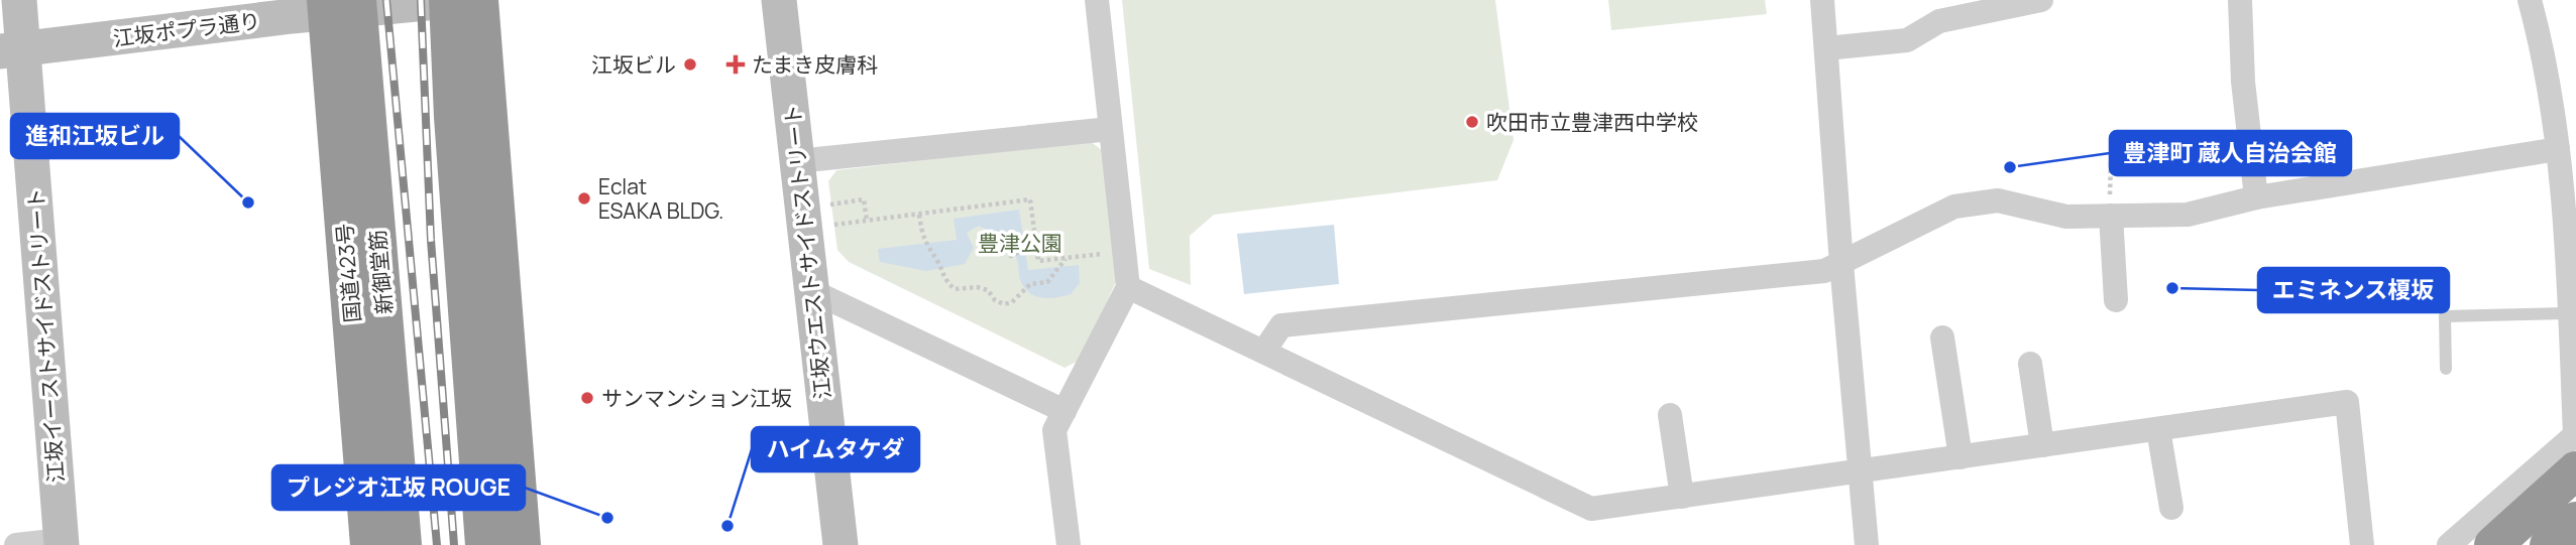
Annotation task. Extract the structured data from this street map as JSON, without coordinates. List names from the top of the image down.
{
  "streets": {
    "highway": ["新御堂筋", "国道423号"],
    "street": ["江坂ポプラ通り", "江坂ウエストサイドストリート", "江坂イーストサイドストリート"]
  },
  "crossings": [
    ["江坂ポプラ通り", "新御堂筋"],
    ["江坂ポプラ通り", "国道423号"],
    ["江坂ポプラ通り", "江坂イーストサイドストリート"],
    ["新御堂筋", "国道423号"]
  ],
  "parks": ["豊津公園"],
  "places": {
    "other": [
      "江坂ビル",
      "吹田市立豊津西中学校",
      "豊津町 蔵人自治会館",
      "Eclat ESAKA BLDG.",
      "進和江坂ビル",
      "エミネンス榎坂",
      "サンマンション江坂",
      "プレジオ江坂 ROUGE",
      "ハイムタケダ"
    ],
    "health": ["たまき皮膚科"]
  }
}
